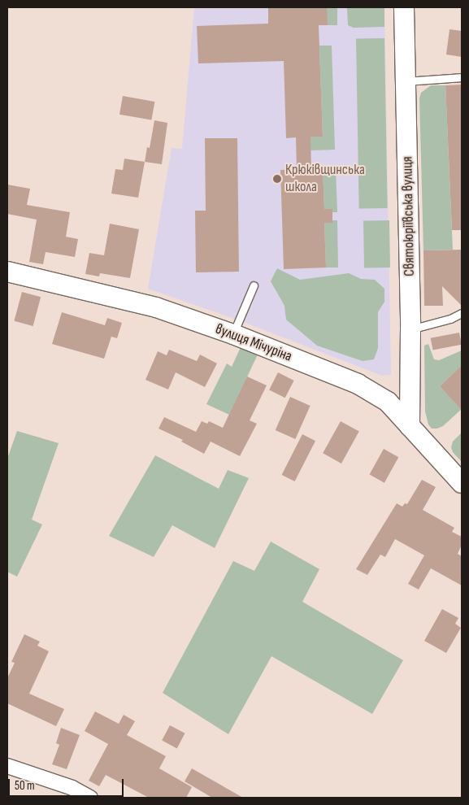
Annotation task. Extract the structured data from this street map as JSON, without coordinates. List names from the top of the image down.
{
  "streets": {
    "street": ["Святоюріївська вулиця", "вулиця Мічуріна"]
  },
  "crossings": [
    ["Святоюріївська вулиця", "вулиця Мічуріна"]
  ],
  "places": ["Крюківщинська школа"],
  "scale_bar": "50 m"
}
